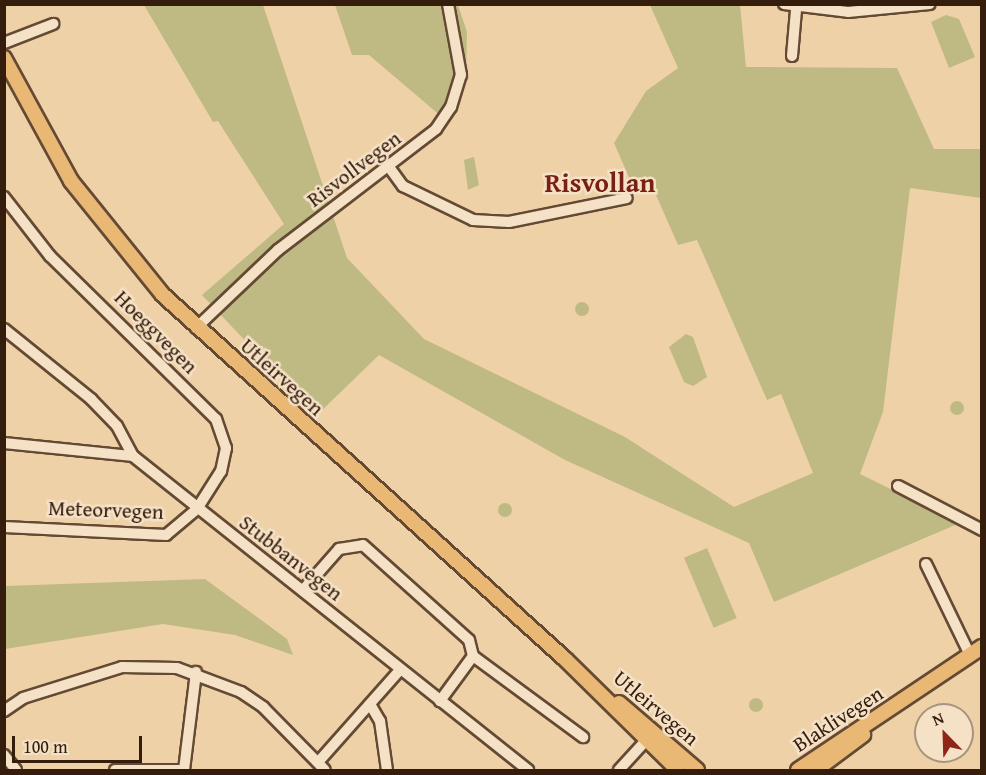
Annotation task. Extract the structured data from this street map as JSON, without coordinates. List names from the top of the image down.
{
  "streets": {
    "main road": ["Utleirvegen", "Blaklivegen"],
    "street": [
      "Risvollvegen",
      "Hoeggvegen",
      "Meteorvegen",
      "Stubbanvegen"
    ]
  },
  "crossings": [
    ["Risvollvegen", "Utleirvegen"],
    ["Hoeggvegen", "Meteorvegen"],
    ["Hoeggvegen", "Stubbanvegen"],
    ["Meteorvegen", "Stubbanvegen"]
  ],
  "districts": ["Risvollan"],
  "scale_bar": "100 m",
  "north": "top left"
}
